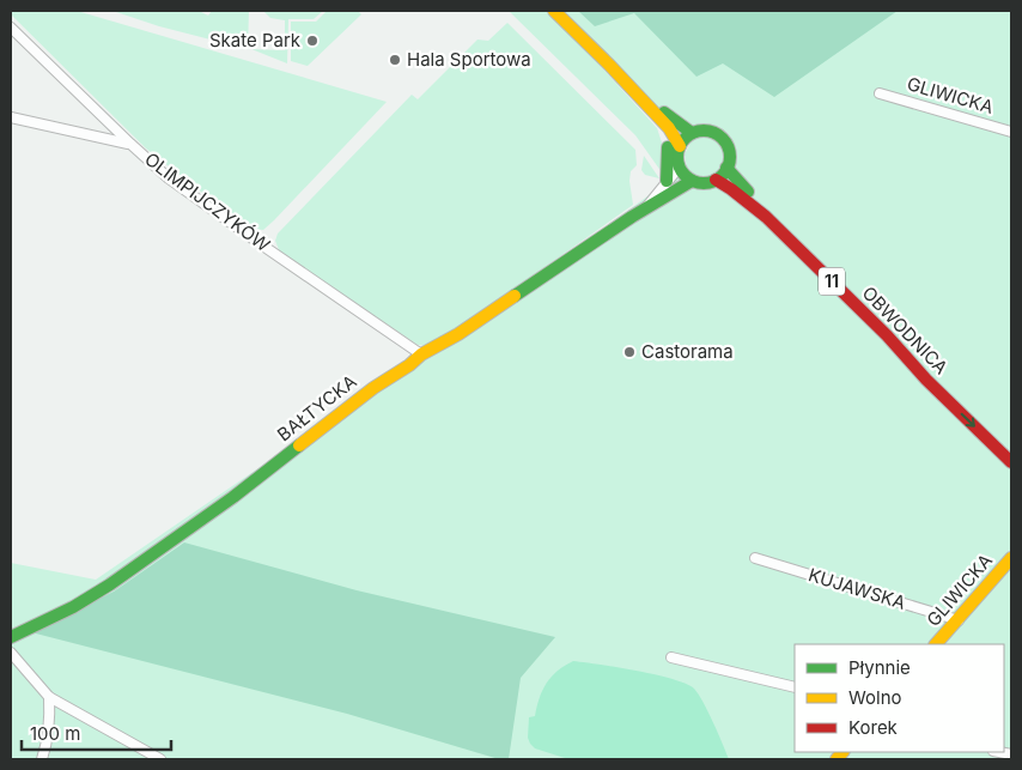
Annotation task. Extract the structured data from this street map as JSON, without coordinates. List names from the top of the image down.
{
  "streets": {
    "main road": [
      "GLIWICKA",
      "11",
      "OBWODNICA",
      "BAŁTYCKA"
    ],
    "street": ["OLIMPIJCZYKÓW", "KUJAWSKA"]
  },
  "crossings": [
    ["GLIWICKA", "KUJAWSKA"],
    ["OLIMPIJCZYKÓW", "BAŁTYCKA"],
    ["OBWODNICA", "BAŁTYCKA"]
  ],
  "places": ["Skate Park", "Hala Sportowa", "Castorama"],
  "legend": ["Płynnie", "Wolno", "Korek"],
  "scale_bar": "100 m"
}
